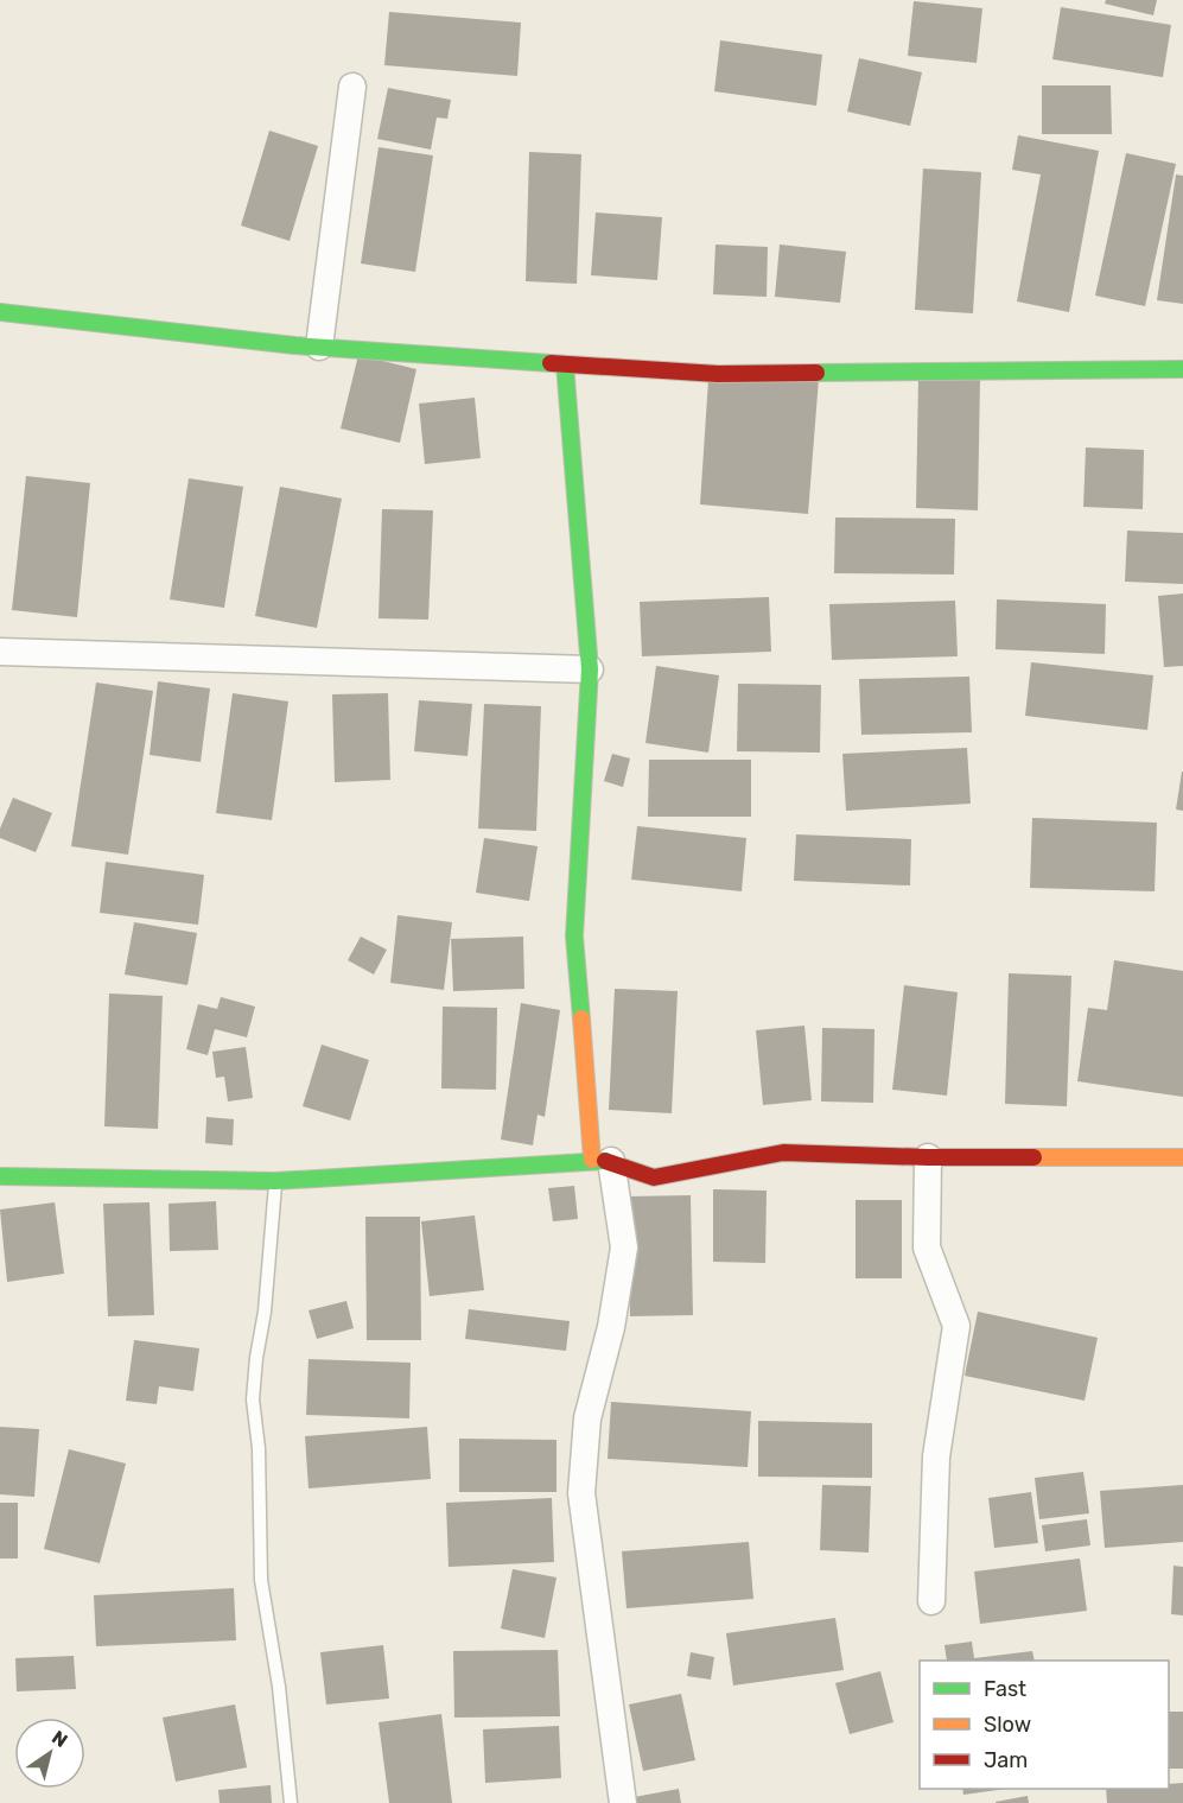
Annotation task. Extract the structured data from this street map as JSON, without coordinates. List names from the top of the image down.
{
  "legend": ["Fast", "Slow", "Jam"],
  "north": "top right"
}
